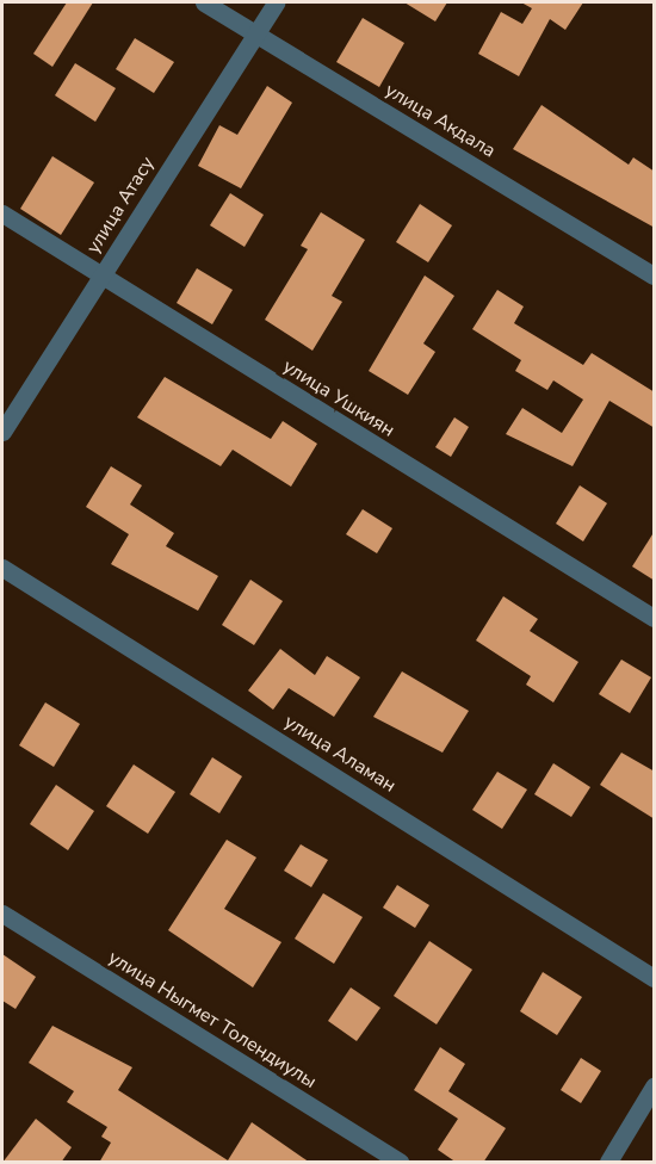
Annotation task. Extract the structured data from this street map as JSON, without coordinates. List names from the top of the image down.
{
  "streets": {
    "street": [
      "улица Акдала",
      "улица Атасу",
      "улица Ушкиян",
      "улица Аламан",
      "улица Ныгмет Толендиулы"
    ]
  },
  "crossings": [
    ["улица Акдала", "улица Атасу"],
    ["улица Атасу", "улица Ушкиян"]
  ]
}
